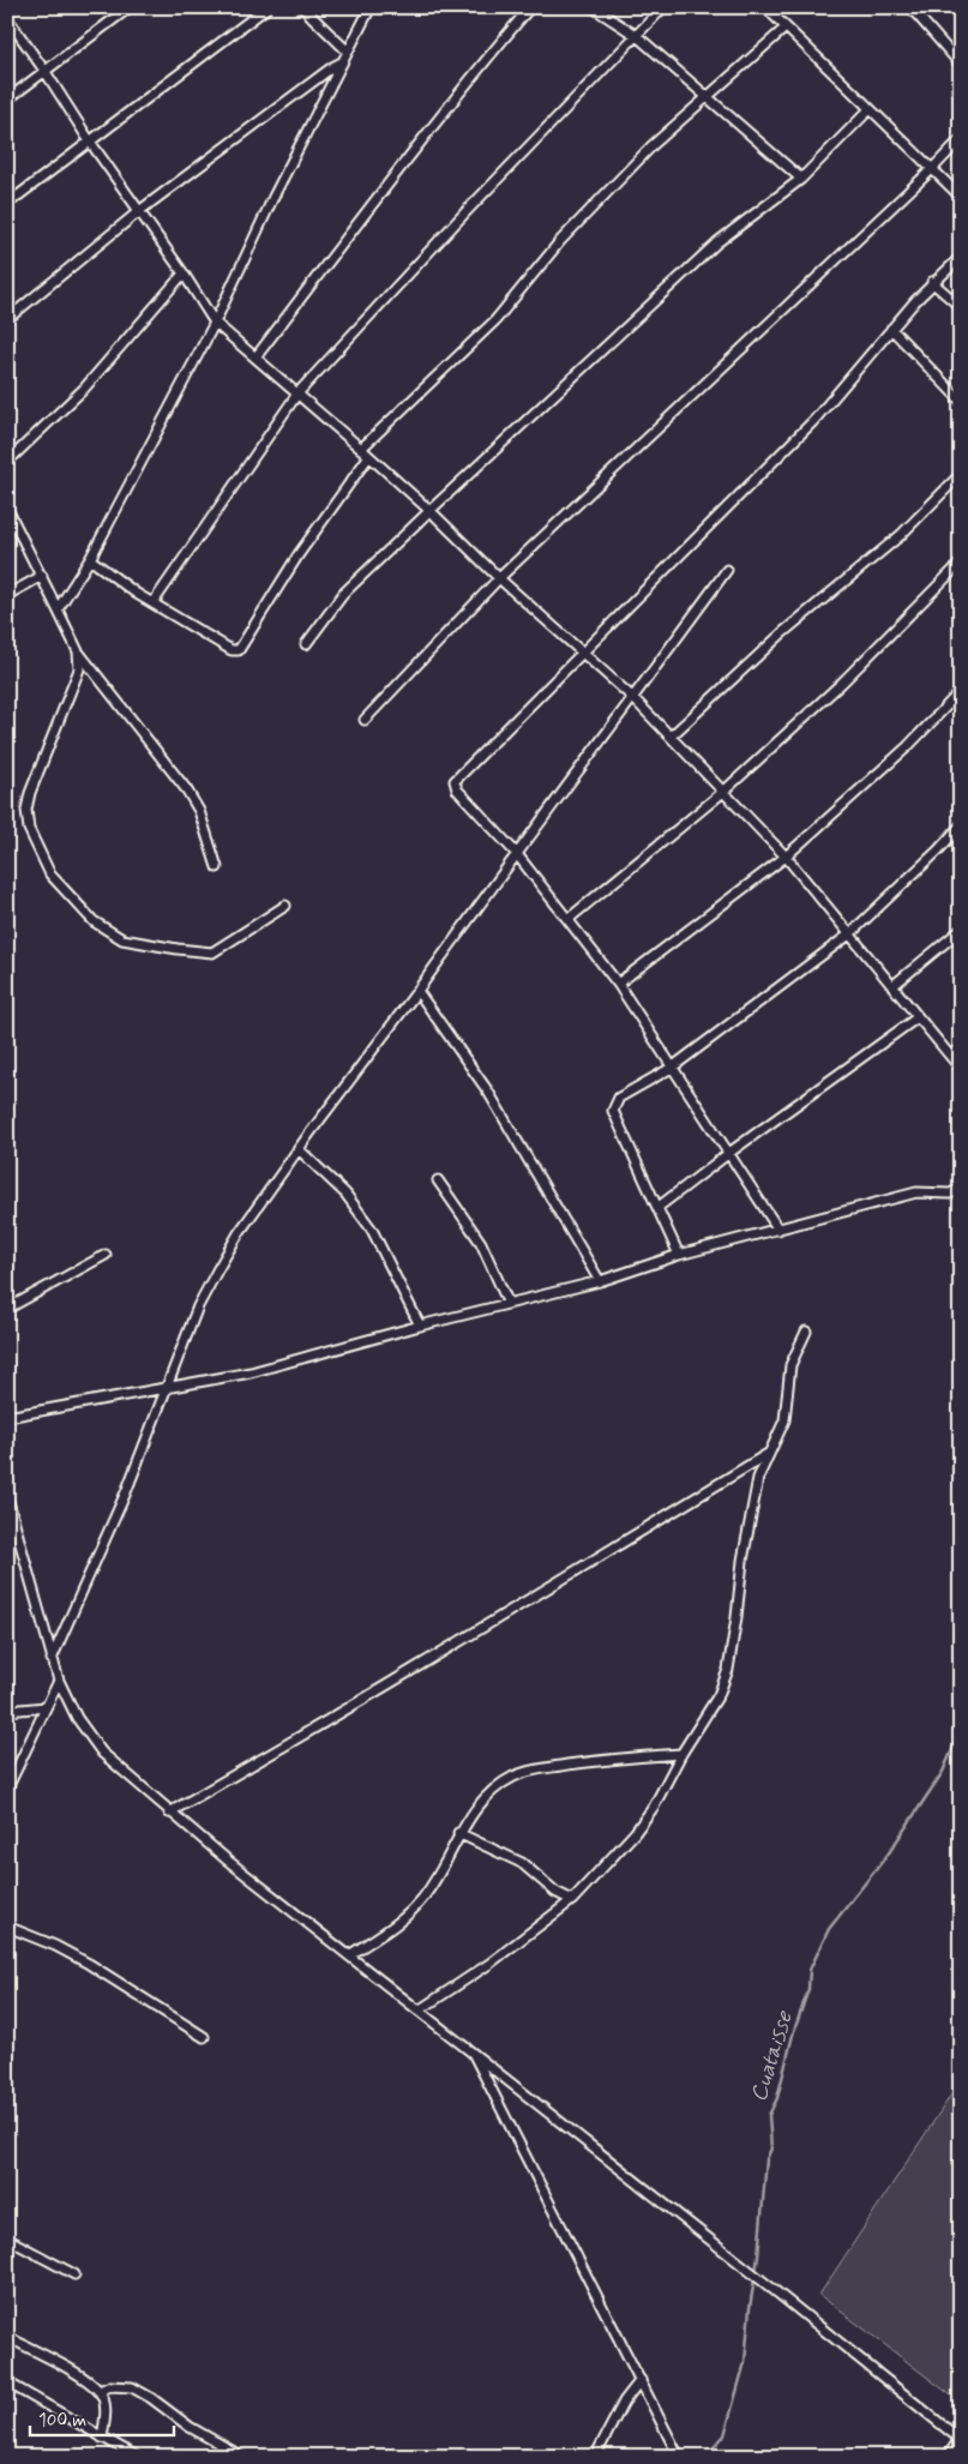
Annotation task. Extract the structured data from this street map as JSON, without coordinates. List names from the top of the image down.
{
  "water": ["Cuataisse"],
  "scale_bar": "100 m"
}
